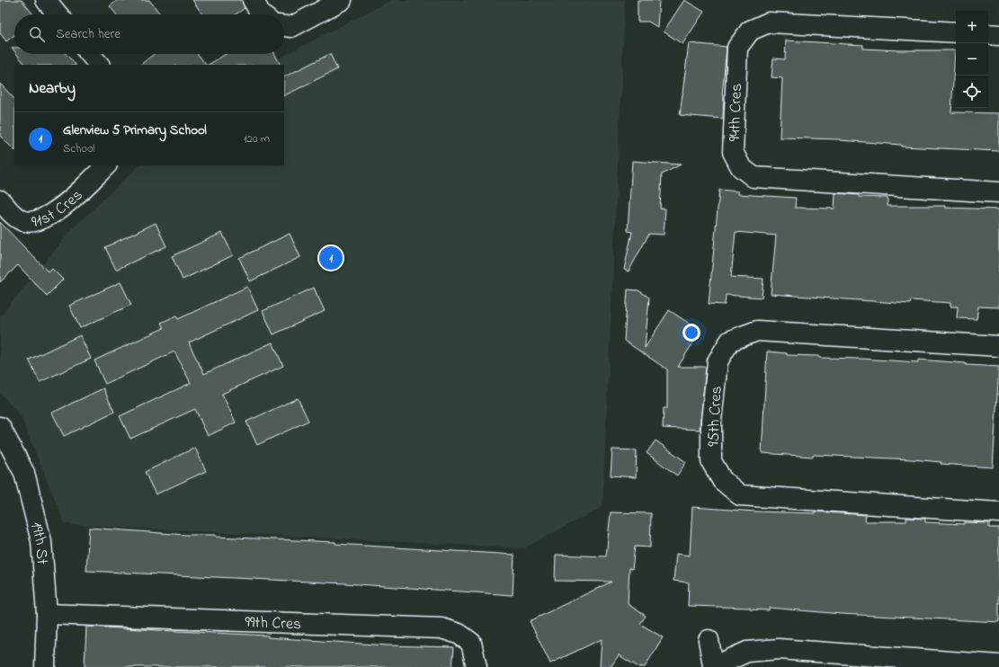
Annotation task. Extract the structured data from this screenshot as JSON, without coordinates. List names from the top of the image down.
{
  "streets": {
    "street": [
      "94th Cres",
      "91st Cres",
      "95th Cres",
      "19th St",
      "99th Cres"
    ]
  },
  "crossings": [
    ["19th St", "99th Cres"]
  ],
  "page": {
    "map_buttons": ["+", "−"],
    "search": "Search here",
    "heading": "Nearby",
    "list": [
      {
        "mark": "1",
        "name": "Glenview 5 Primary School",
        "note": "School",
        "value": "120 m"
      }
    ],
    "pins": "1"
  }
}
